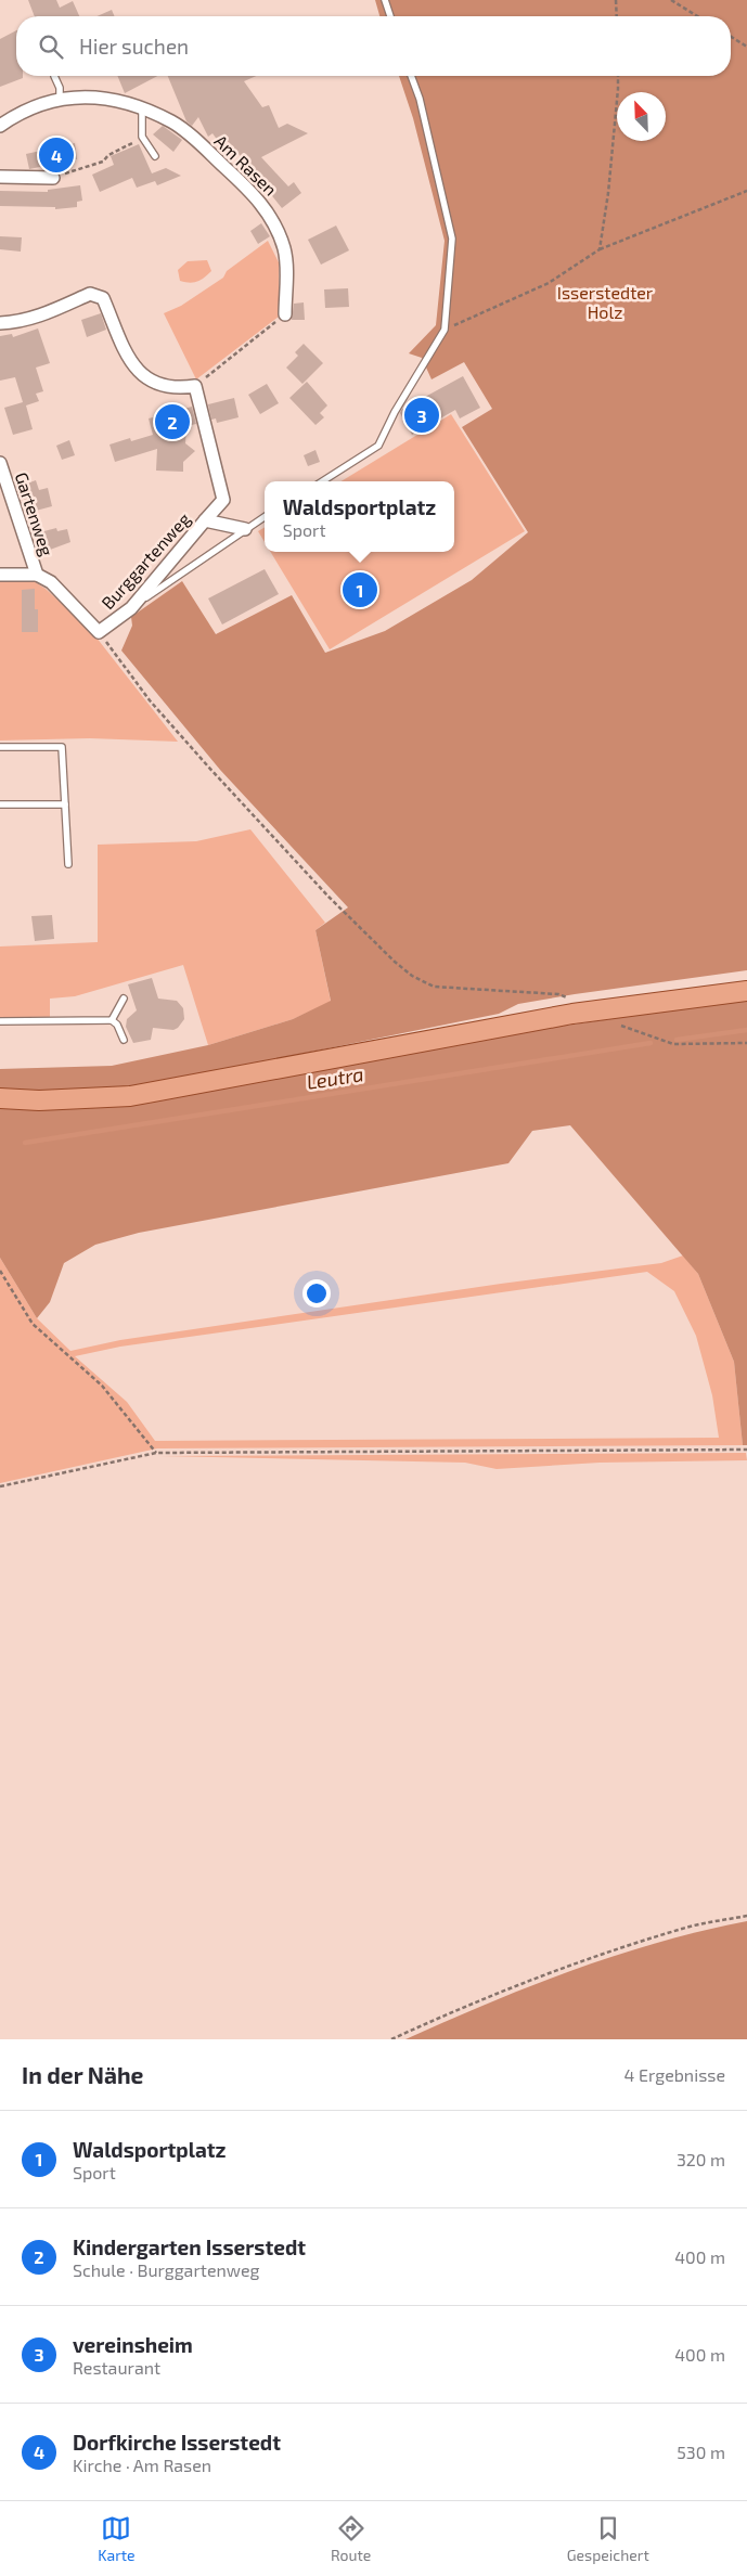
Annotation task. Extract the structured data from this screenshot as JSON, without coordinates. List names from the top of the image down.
{
  "streets": {
    "street": ["Am Rasen", "Gartenweg", "Burggartenweg"]
  },
  "crossings": [
    ["Gartenweg", "Burggartenweg"]
  ],
  "water": ["Leutra"],
  "parks": ["Isserstedter Holz"],
  "north": "top left",
  "page": {
    "search": "Hier suchen",
    "pins": [
      "4",
      "3",
      "2",
      "1"
    ],
    "popup": ["Waldsportplatz", "Sport"],
    "heading": ["In der Nähe", "4 Ergebnisse"],
    "list": [
      {
        "mark": "1",
        "name": "Waldsportplatz",
        "note": "Sport",
        "value": "320 m"
      },
      {
        "mark": "2",
        "name": "Kindergarten Isserstedt",
        "note": "Schule · Burggartenweg",
        "value": "400 m"
      },
      {
        "mark": "3",
        "name": "vereinsheim",
        "note": "Restaurant",
        "value": "400 m"
      },
      {
        "mark": "4",
        "name": "Dorfkirche Isserstedt",
        "note": "Kirche · Am Rasen",
        "value": "530 m"
      }
    ],
    "nav": ["Karte", "Route", "Gespeichert"]
  }
}
